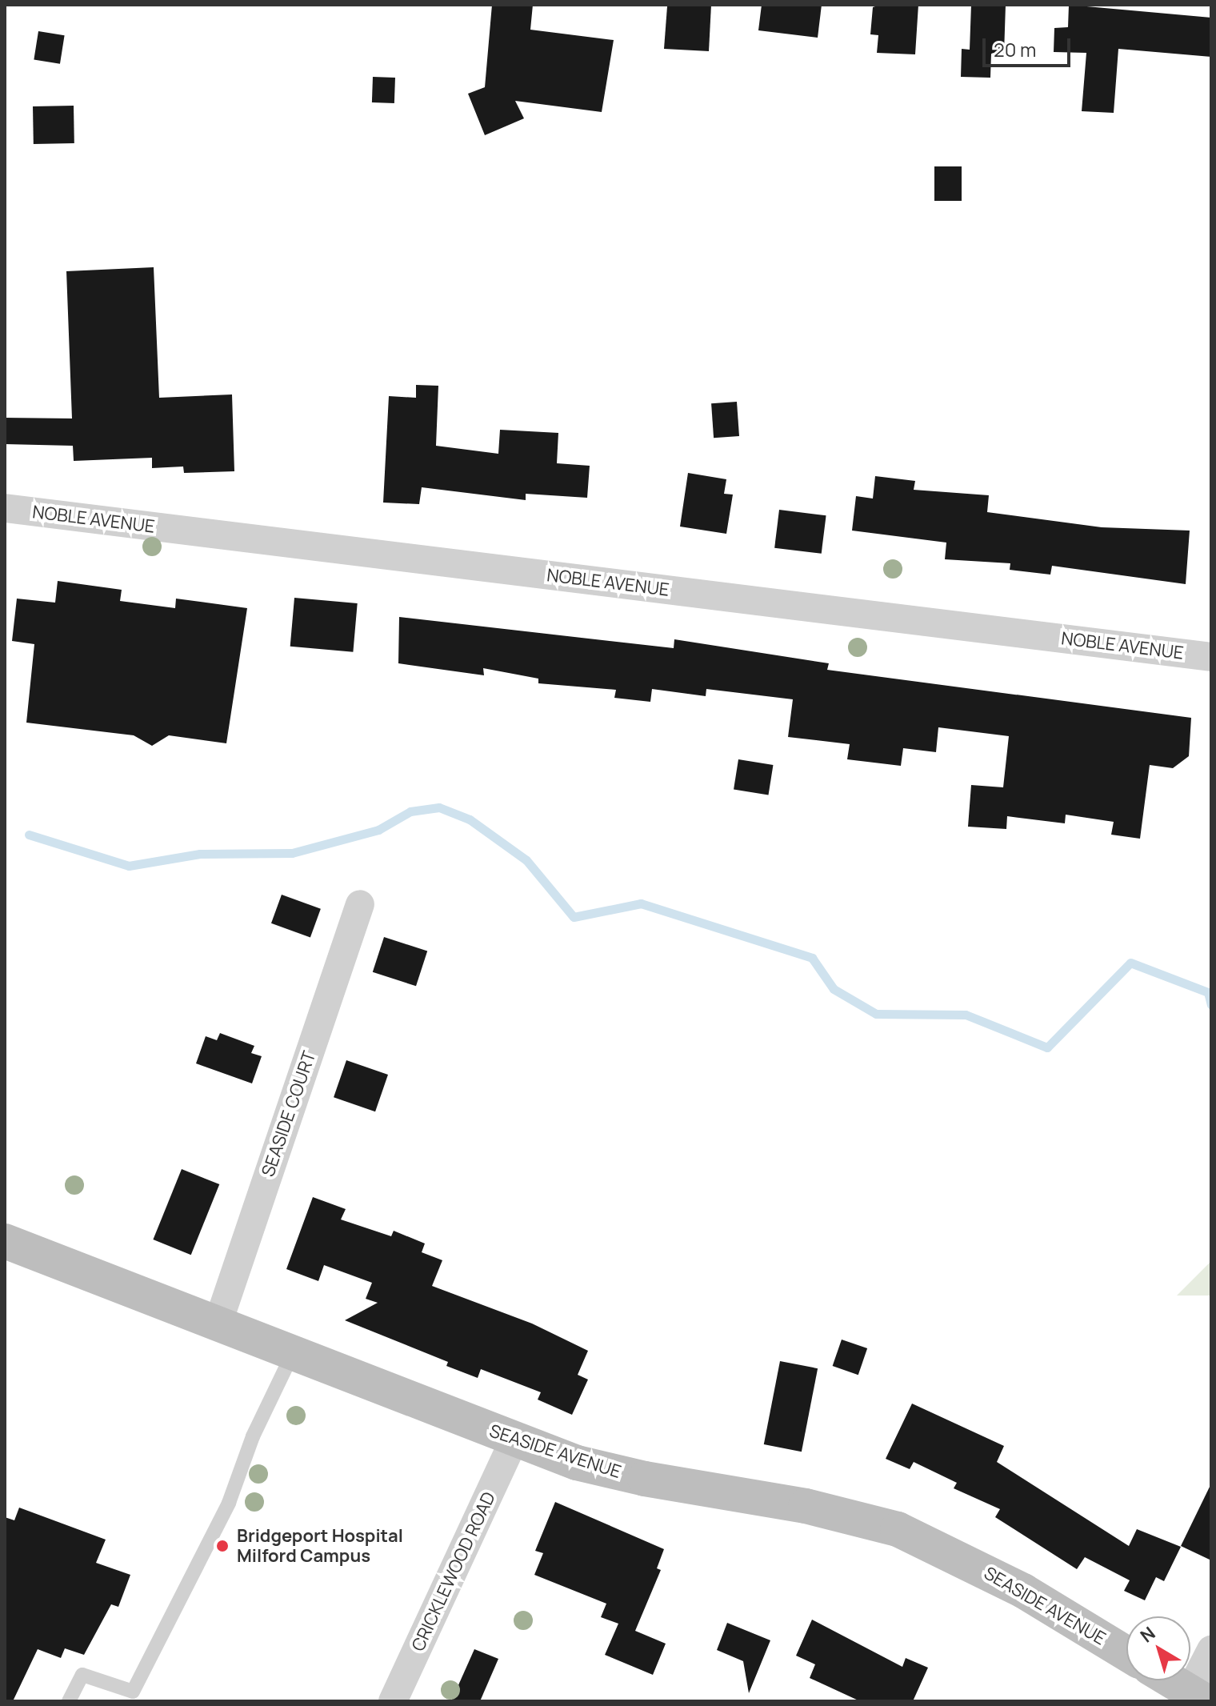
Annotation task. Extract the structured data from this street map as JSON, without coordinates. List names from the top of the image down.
{
  "streets": {
    "main road": ["SEASIDE AVENUE"],
    "street": ["NOBLE AVENUE", "SEASIDE COURT", "CRICKLEWOOD ROAD"]
  },
  "crossings": [
    ["SEASIDE COURT", "SEASIDE AVENUE"],
    ["SEASIDE AVENUE", "CRICKLEWOOD ROAD"]
  ],
  "places": ["Bridgeport Hospital Milford Campus"],
  "scale_bar": "20 m",
  "north": "top left"
}
